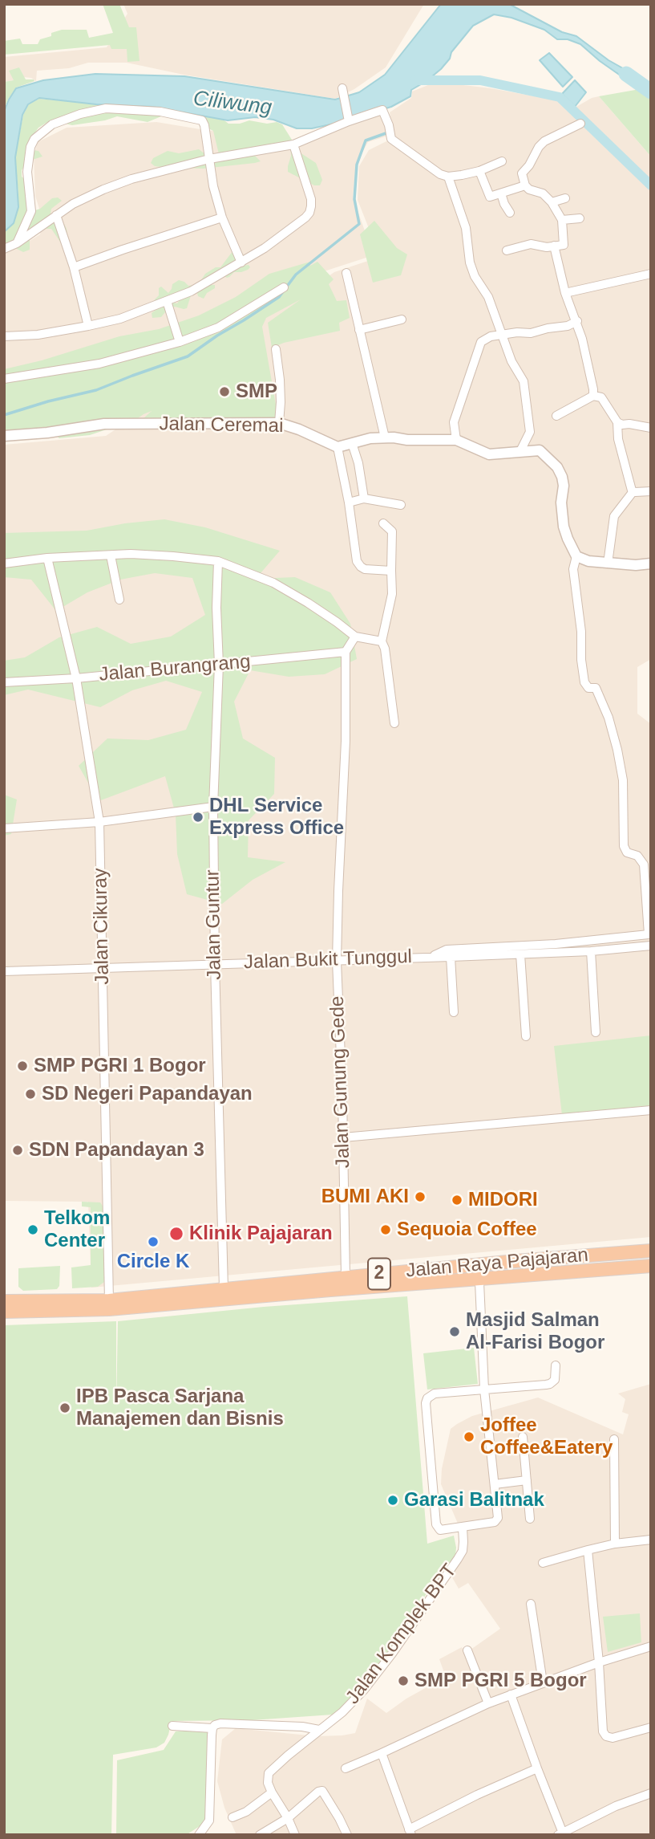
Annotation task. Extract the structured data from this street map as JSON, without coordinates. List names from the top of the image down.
{
  "streets": {
    "highway": ["Jalan Raya Pajajaran", "2"],
    "street": [
      "Jalan Ceremai",
      "Jalan Burangrang",
      "Jalan Guntur",
      "Jalan Cikuray",
      "Jalan Bukit Tunggul",
      "Jalan Gunung Gede",
      "Jalan Komplek BPT"
    ]
  },
  "crossings": [
    ["Jalan Burangrang", "Jalan Guntur"],
    ["Jalan Burangrang", "Jalan Cikuray"],
    ["Jalan Burangrang", "Jalan Gunung Gede"],
    ["Jalan Guntur", "Jalan Bukit Tunggul"],
    ["Jalan Guntur", "Jalan Raya Pajajaran"],
    ["Jalan Cikuray", "Jalan Bukit Tunggul"],
    ["Jalan Cikuray", "Jalan Raya Pajajaran"],
    ["Jalan Cikuray", "2"],
    ["Jalan Bukit Tunggul", "Jalan Gunung Gede"],
    ["Jalan Gunung Gede", "Jalan Raya Pajajaran"],
    ["Jalan Raya Pajajaran", "2"]
  ],
  "water": ["Ciliwung"],
  "places": [
    "SMP",
    "DHL Service Express Office",
    "SMP PGRI 1 Bogor",
    "SD Negeri Papandayan",
    "SDN Papandayan 3",
    "BUMI AKI",
    "MIDORI",
    "Telkom Center",
    "Sequoia Coffee",
    "Klinik Pajajaran",
    "Circle K",
    "Masjid Salman Al-Farisi Bogor",
    "IPB Pasca Sarjana Manajemen dan Bisnis",
    "Joffee Coffee&Eatery",
    "Garasi Balitnak",
    "SMP PGRI 5 Bogor"
  ]
}
